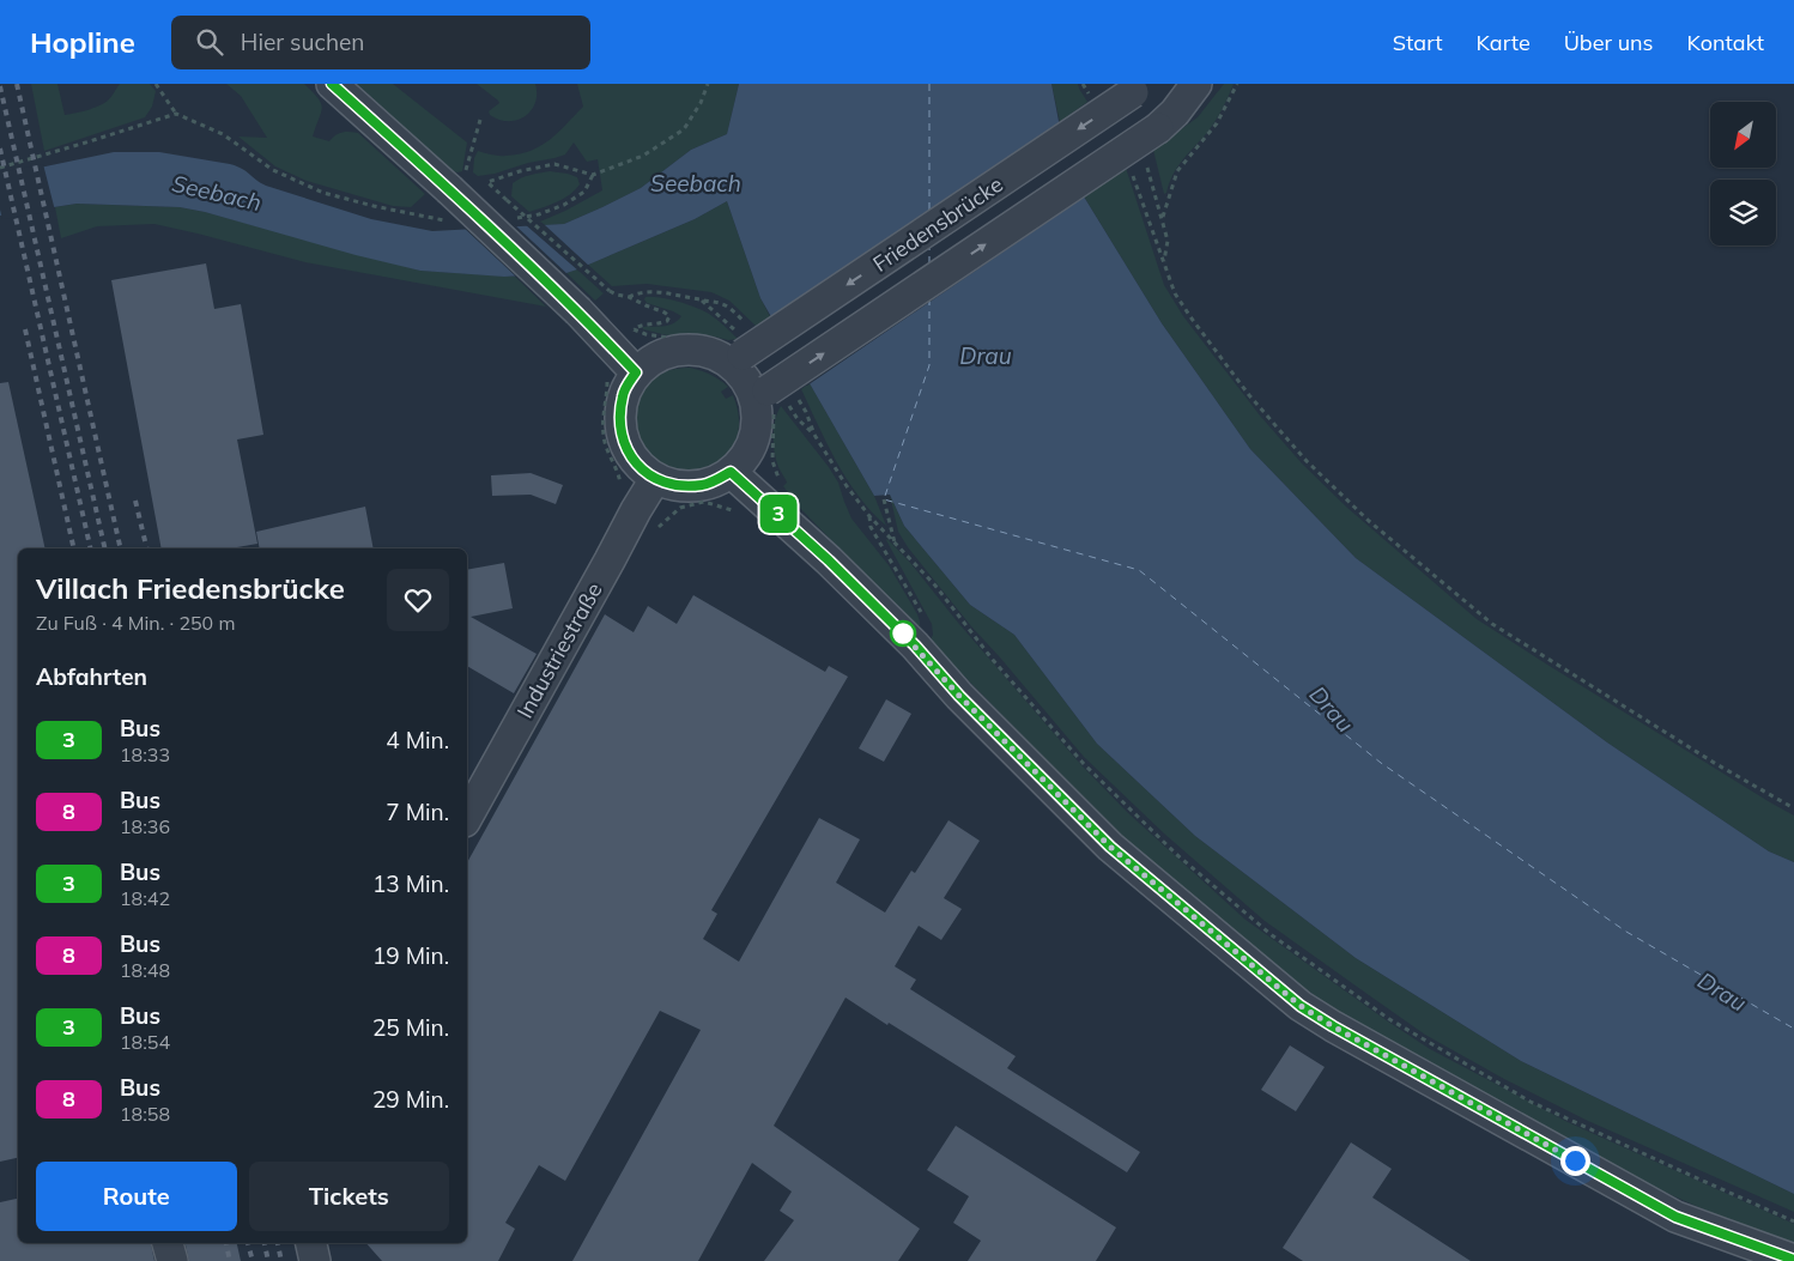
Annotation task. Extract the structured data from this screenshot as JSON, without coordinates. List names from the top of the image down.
{
  "streets": {
    "street": ["Friedensbrücke", "Industriestraße"]
  },
  "crossings": [
    ["Friedensbrücke", "Industriestraße"]
  ],
  "water": ["Seebach", "Drau"],
  "lines": ["bus line 3"],
  "north": "bottom left",
  "page": {
    "header": "Hopline",
    "search": "Hier suchen",
    "nav": [
      "Start",
      "Karte",
      "Über uns",
      "Kontakt"
    ],
    "on_map": "3",
    "heading": [
      ["Villach Friedensbrücke", "Zu Fuß · 4 Min. · 250 m"],
      "Abfahrten"
    ],
    "list": [
      {
        "mark": "3",
        "name": "Bus",
        "note": "18:33",
        "value": "4 Min."
      },
      {
        "mark": "8",
        "name": "Bus",
        "note": "18:36",
        "value": "7 Min."
      },
      {
        "mark": "3",
        "name": "Bus",
        "note": "18:42",
        "value": "13 Min."
      },
      {
        "mark": "8",
        "name": "Bus",
        "note": "18:48",
        "value": "19 Min."
      },
      {
        "mark": "3",
        "name": "Bus",
        "note": "18:54",
        "value": "25 Min."
      },
      {
        "mark": "8",
        "name": "Bus",
        "note": "18:58",
        "value": "29 Min."
      }
    ],
    "buttons": ["Route", "Tickets"]
  }
}
